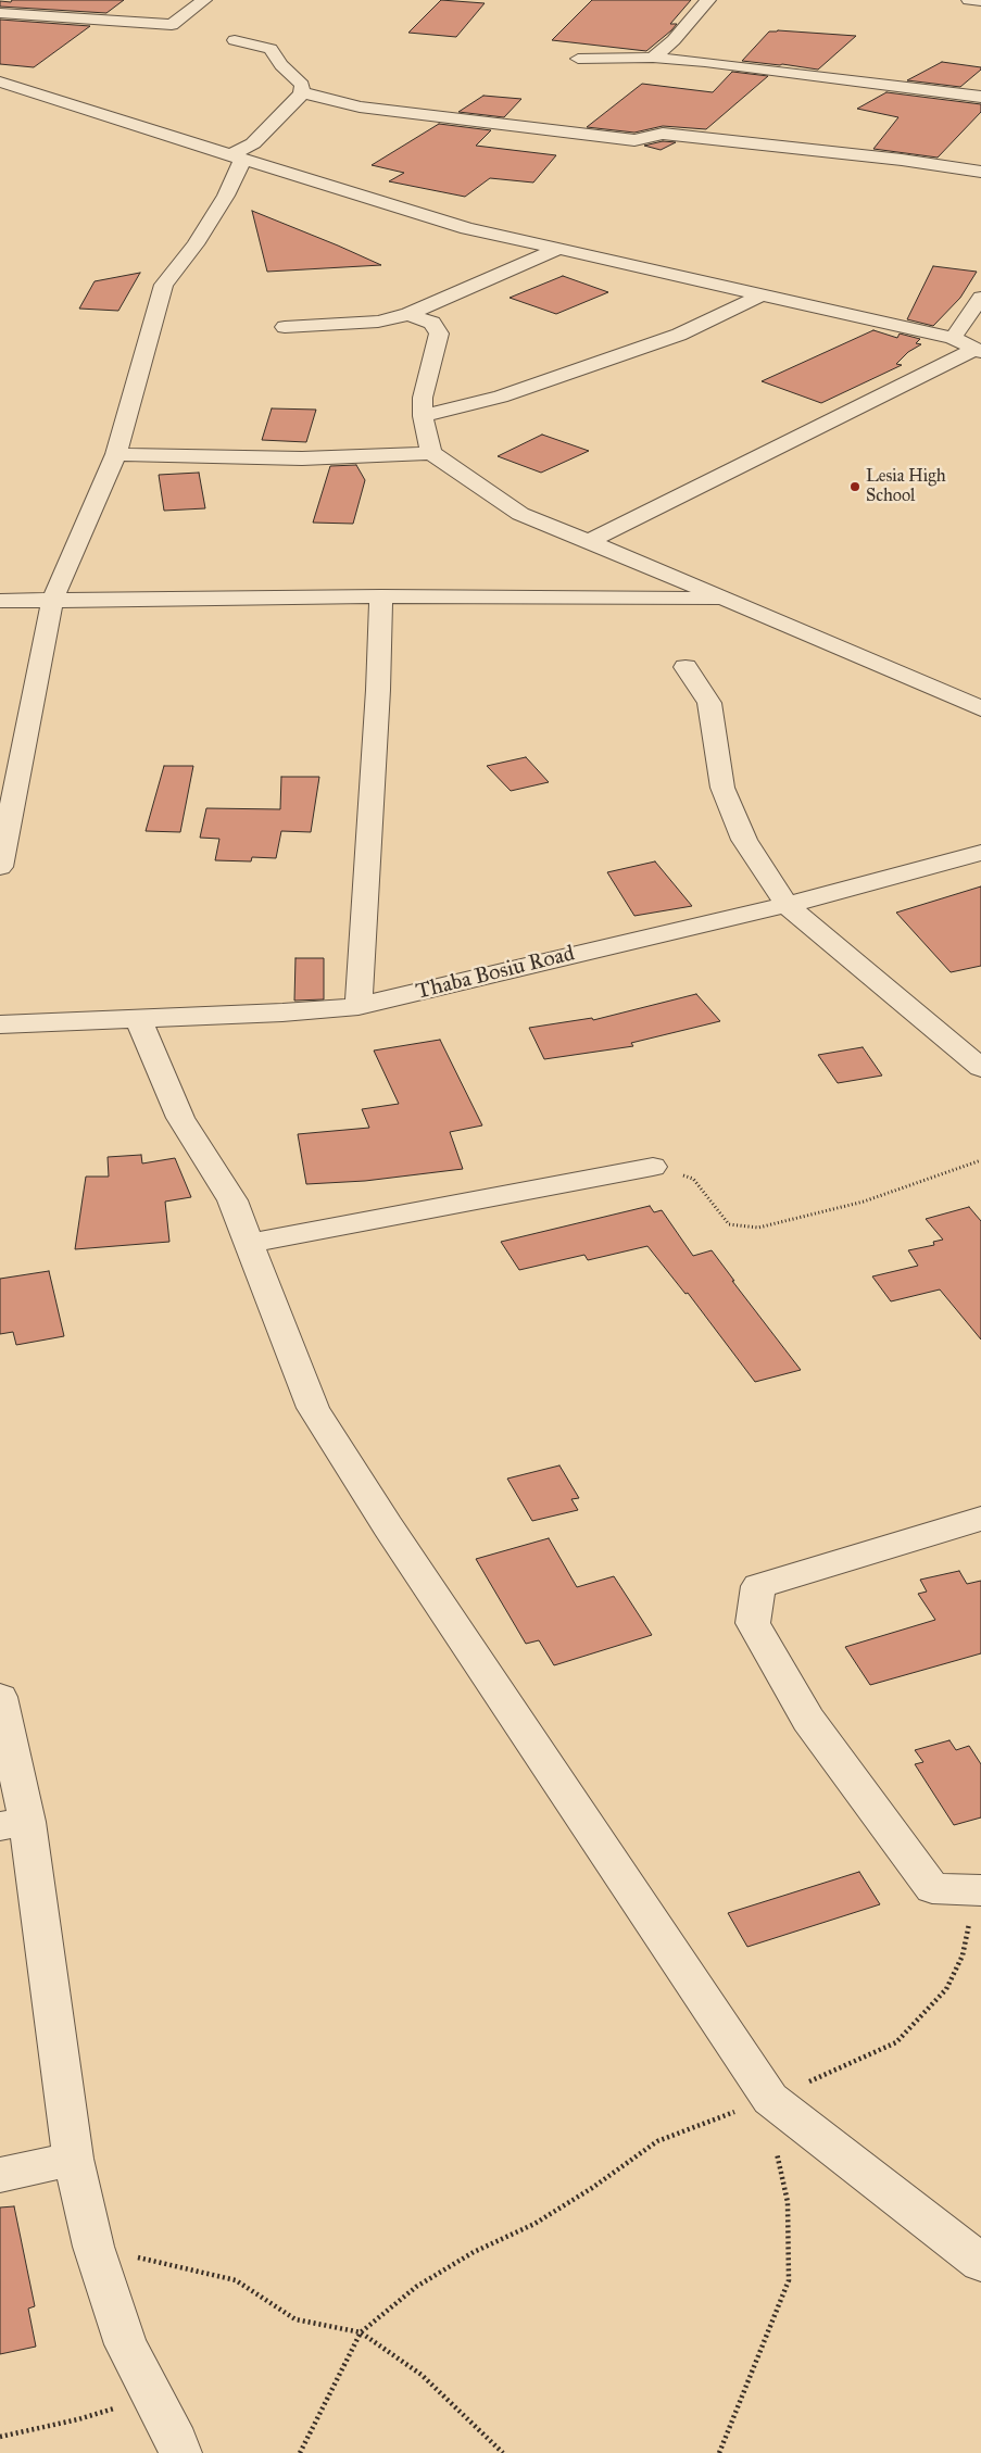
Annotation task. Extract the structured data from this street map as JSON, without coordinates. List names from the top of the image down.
{
  "streets": {
    "street": ["Thaba Bosiu Road"]
  },
  "places": ["Lesia High School"]
}
